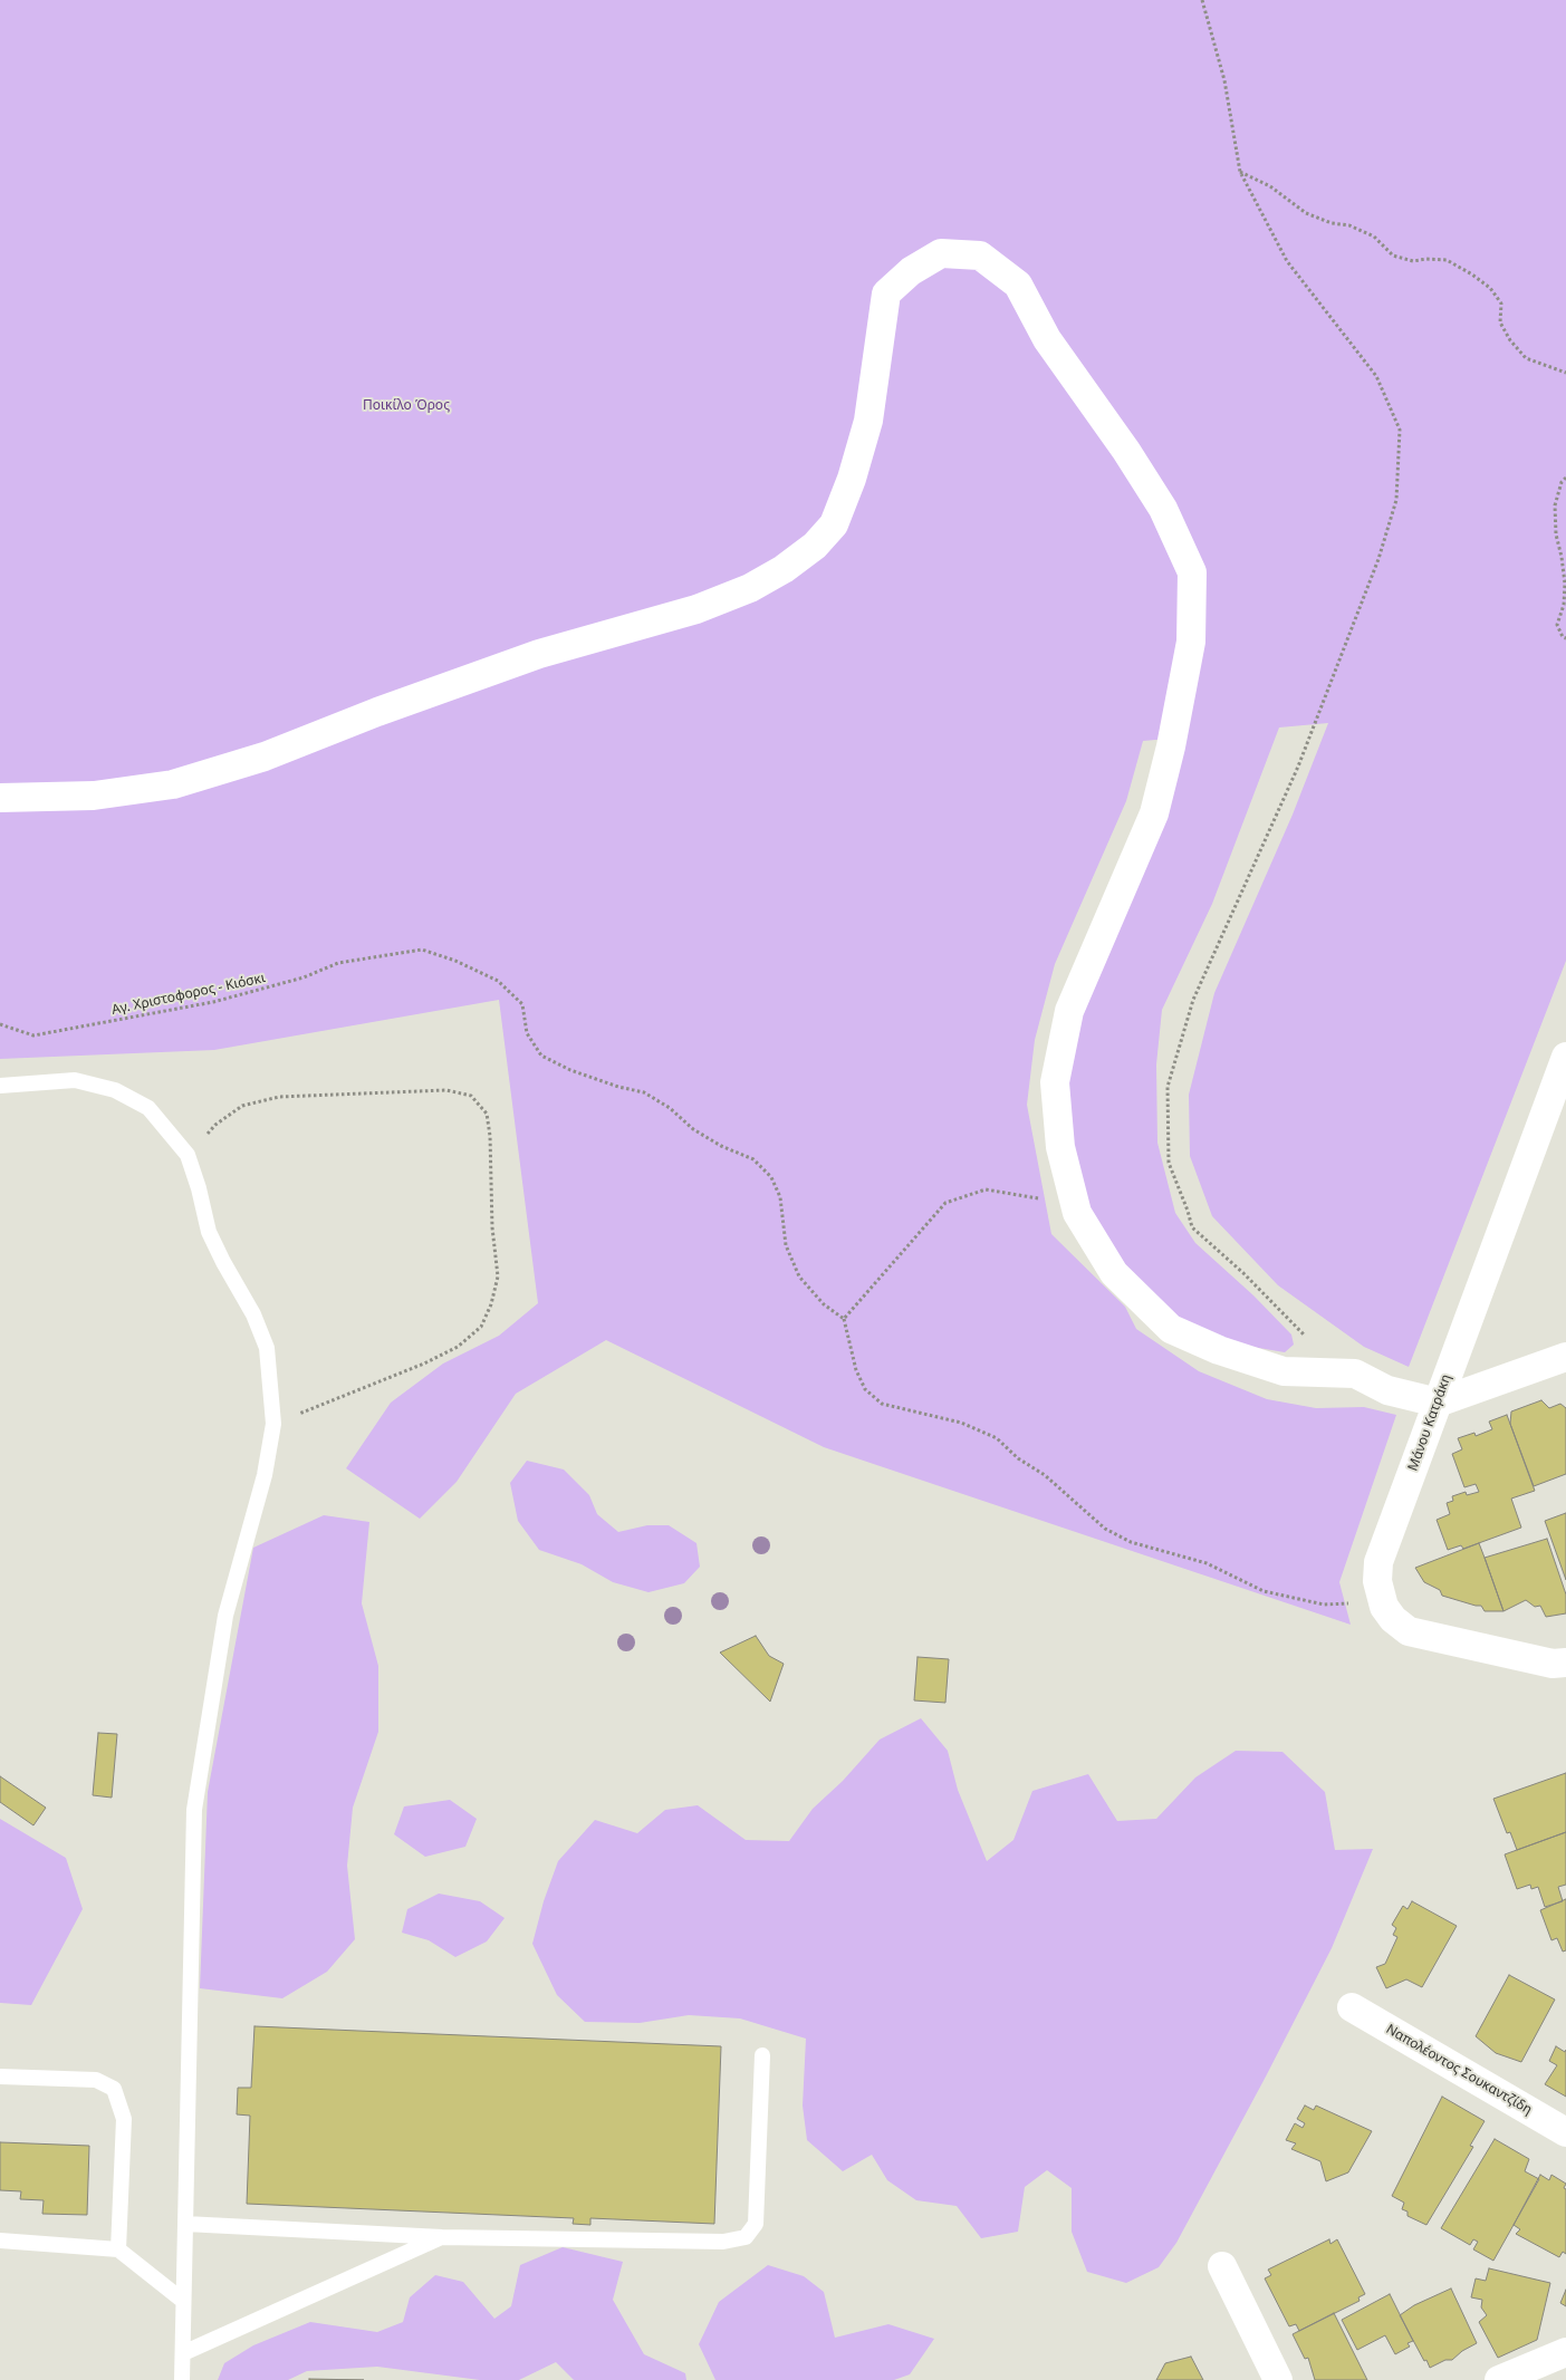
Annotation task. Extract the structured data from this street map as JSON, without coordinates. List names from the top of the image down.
{
  "streets": {
    "street": ["Μάνου Κατράκη", "Ναπολέοντος Σουκαντζίδη"],
    "path": ["Αγ. Χριστοφορος - Κιόσκι"]
  },
  "parks": ["Ποικίλο Όρος"]
}
